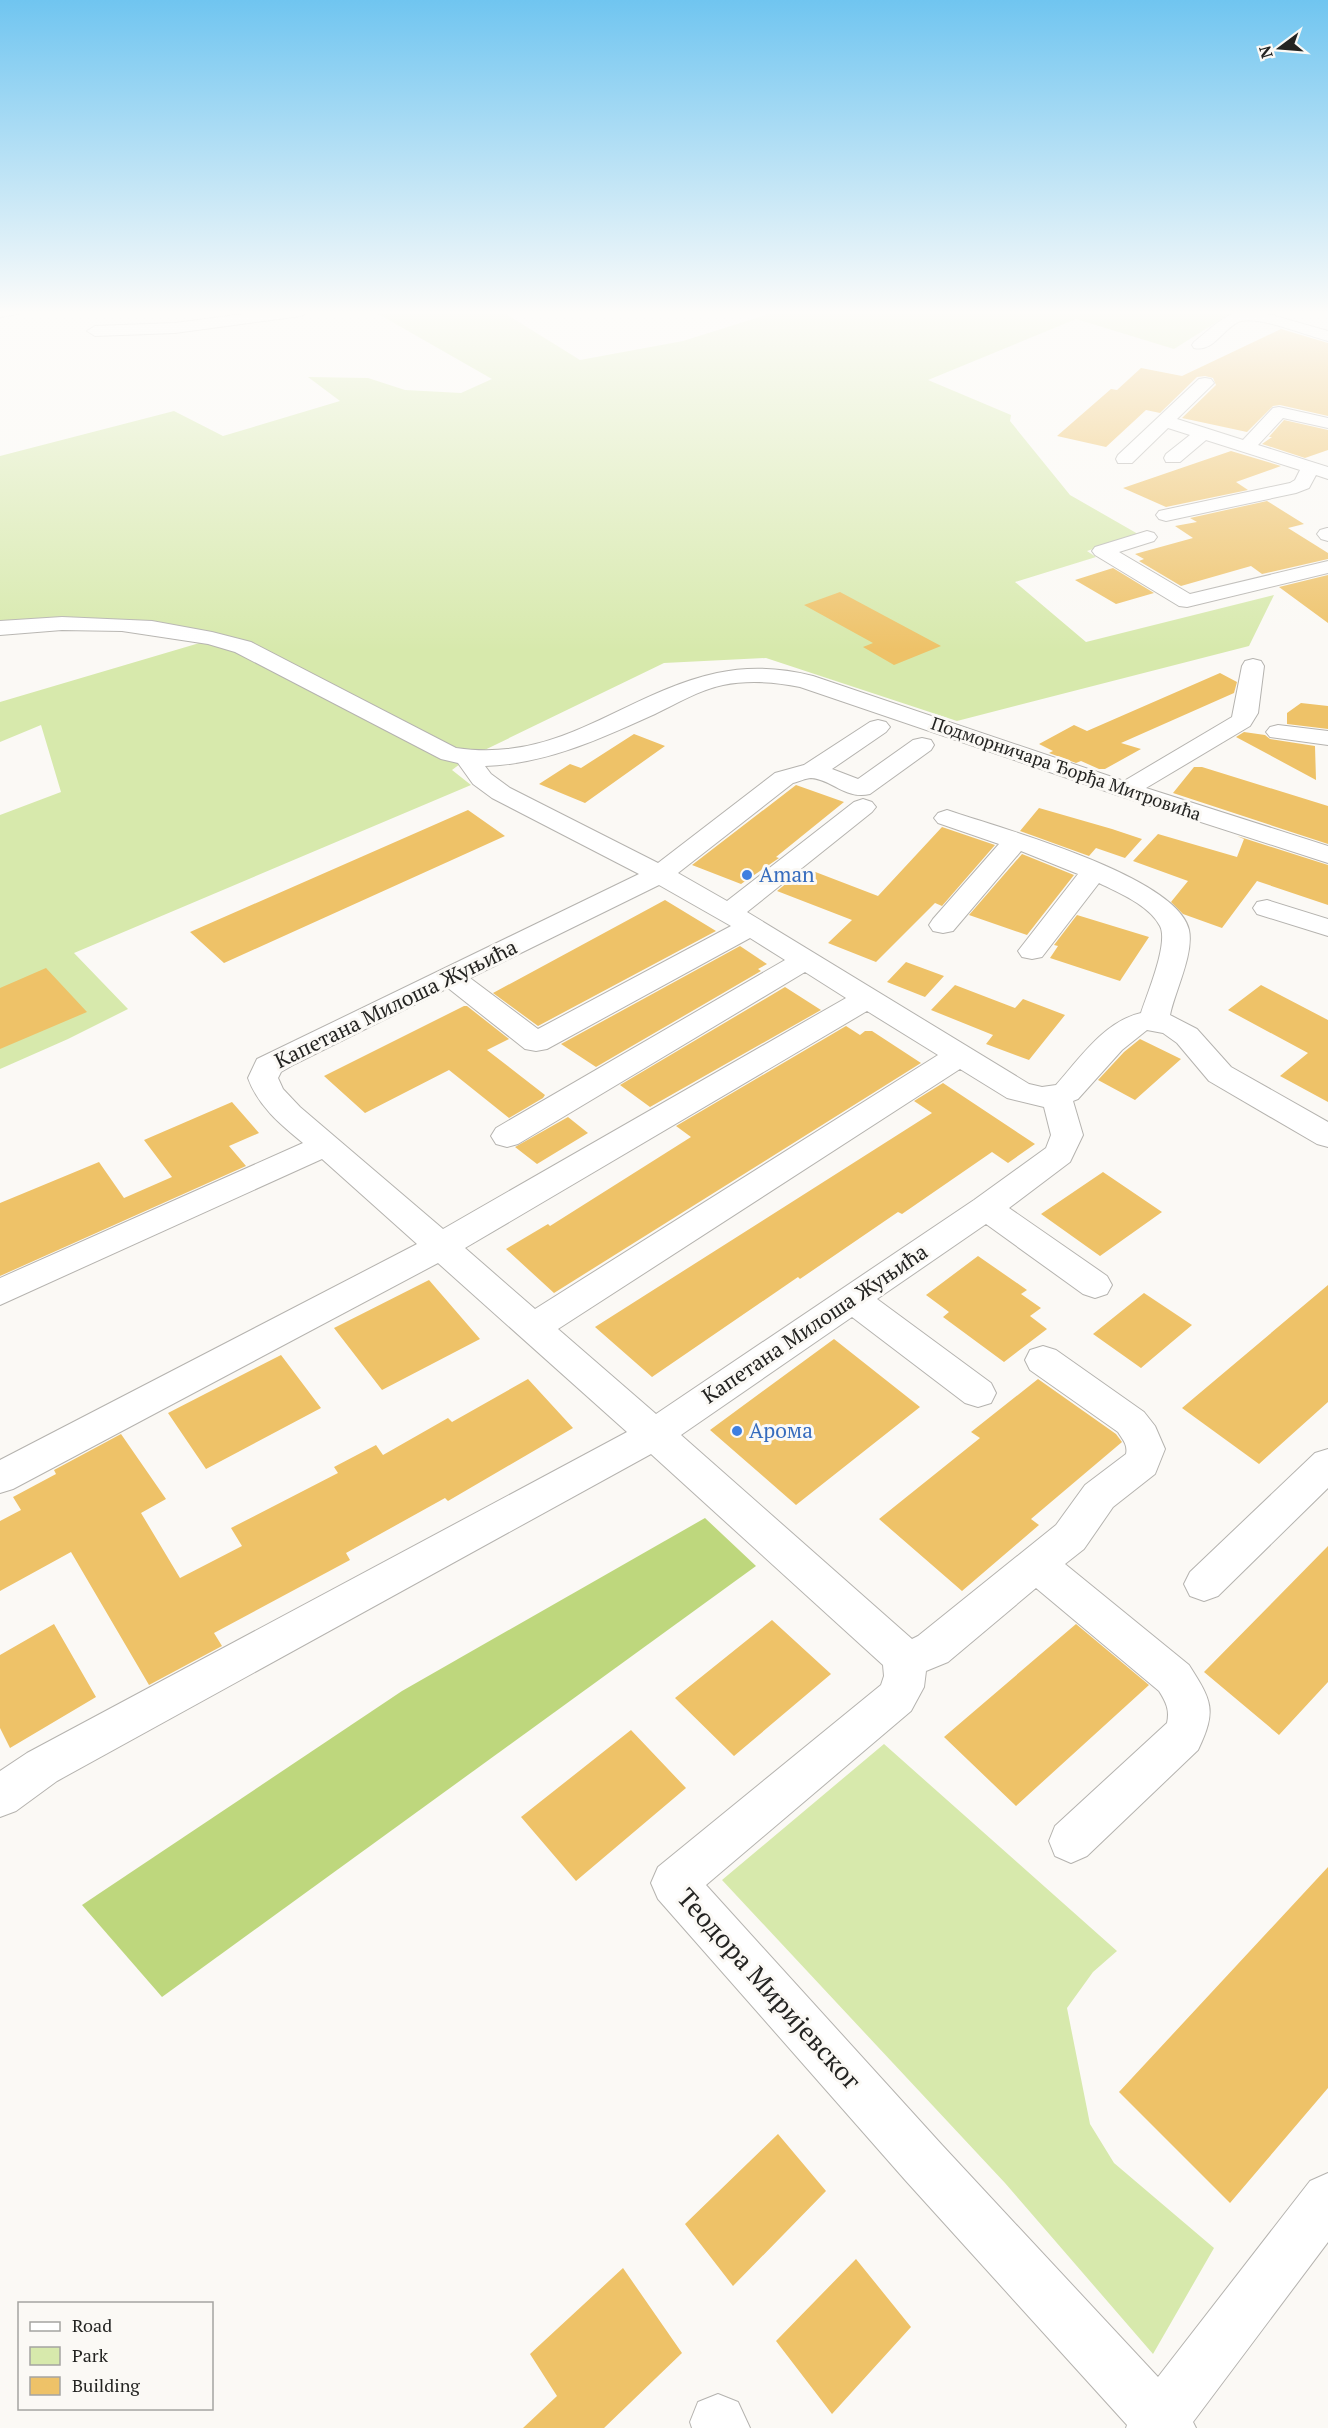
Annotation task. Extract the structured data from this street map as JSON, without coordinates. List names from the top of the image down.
{
  "streets": {
    "street": ["Подморничара Ђорђа Митровића", "Капетана Милоша Жуњића", "Теодора Миријевског"]
  },
  "places": ["Aman", "Арома"],
  "legend": ["Road", "Park", "Building"],
  "north": "left"
}
